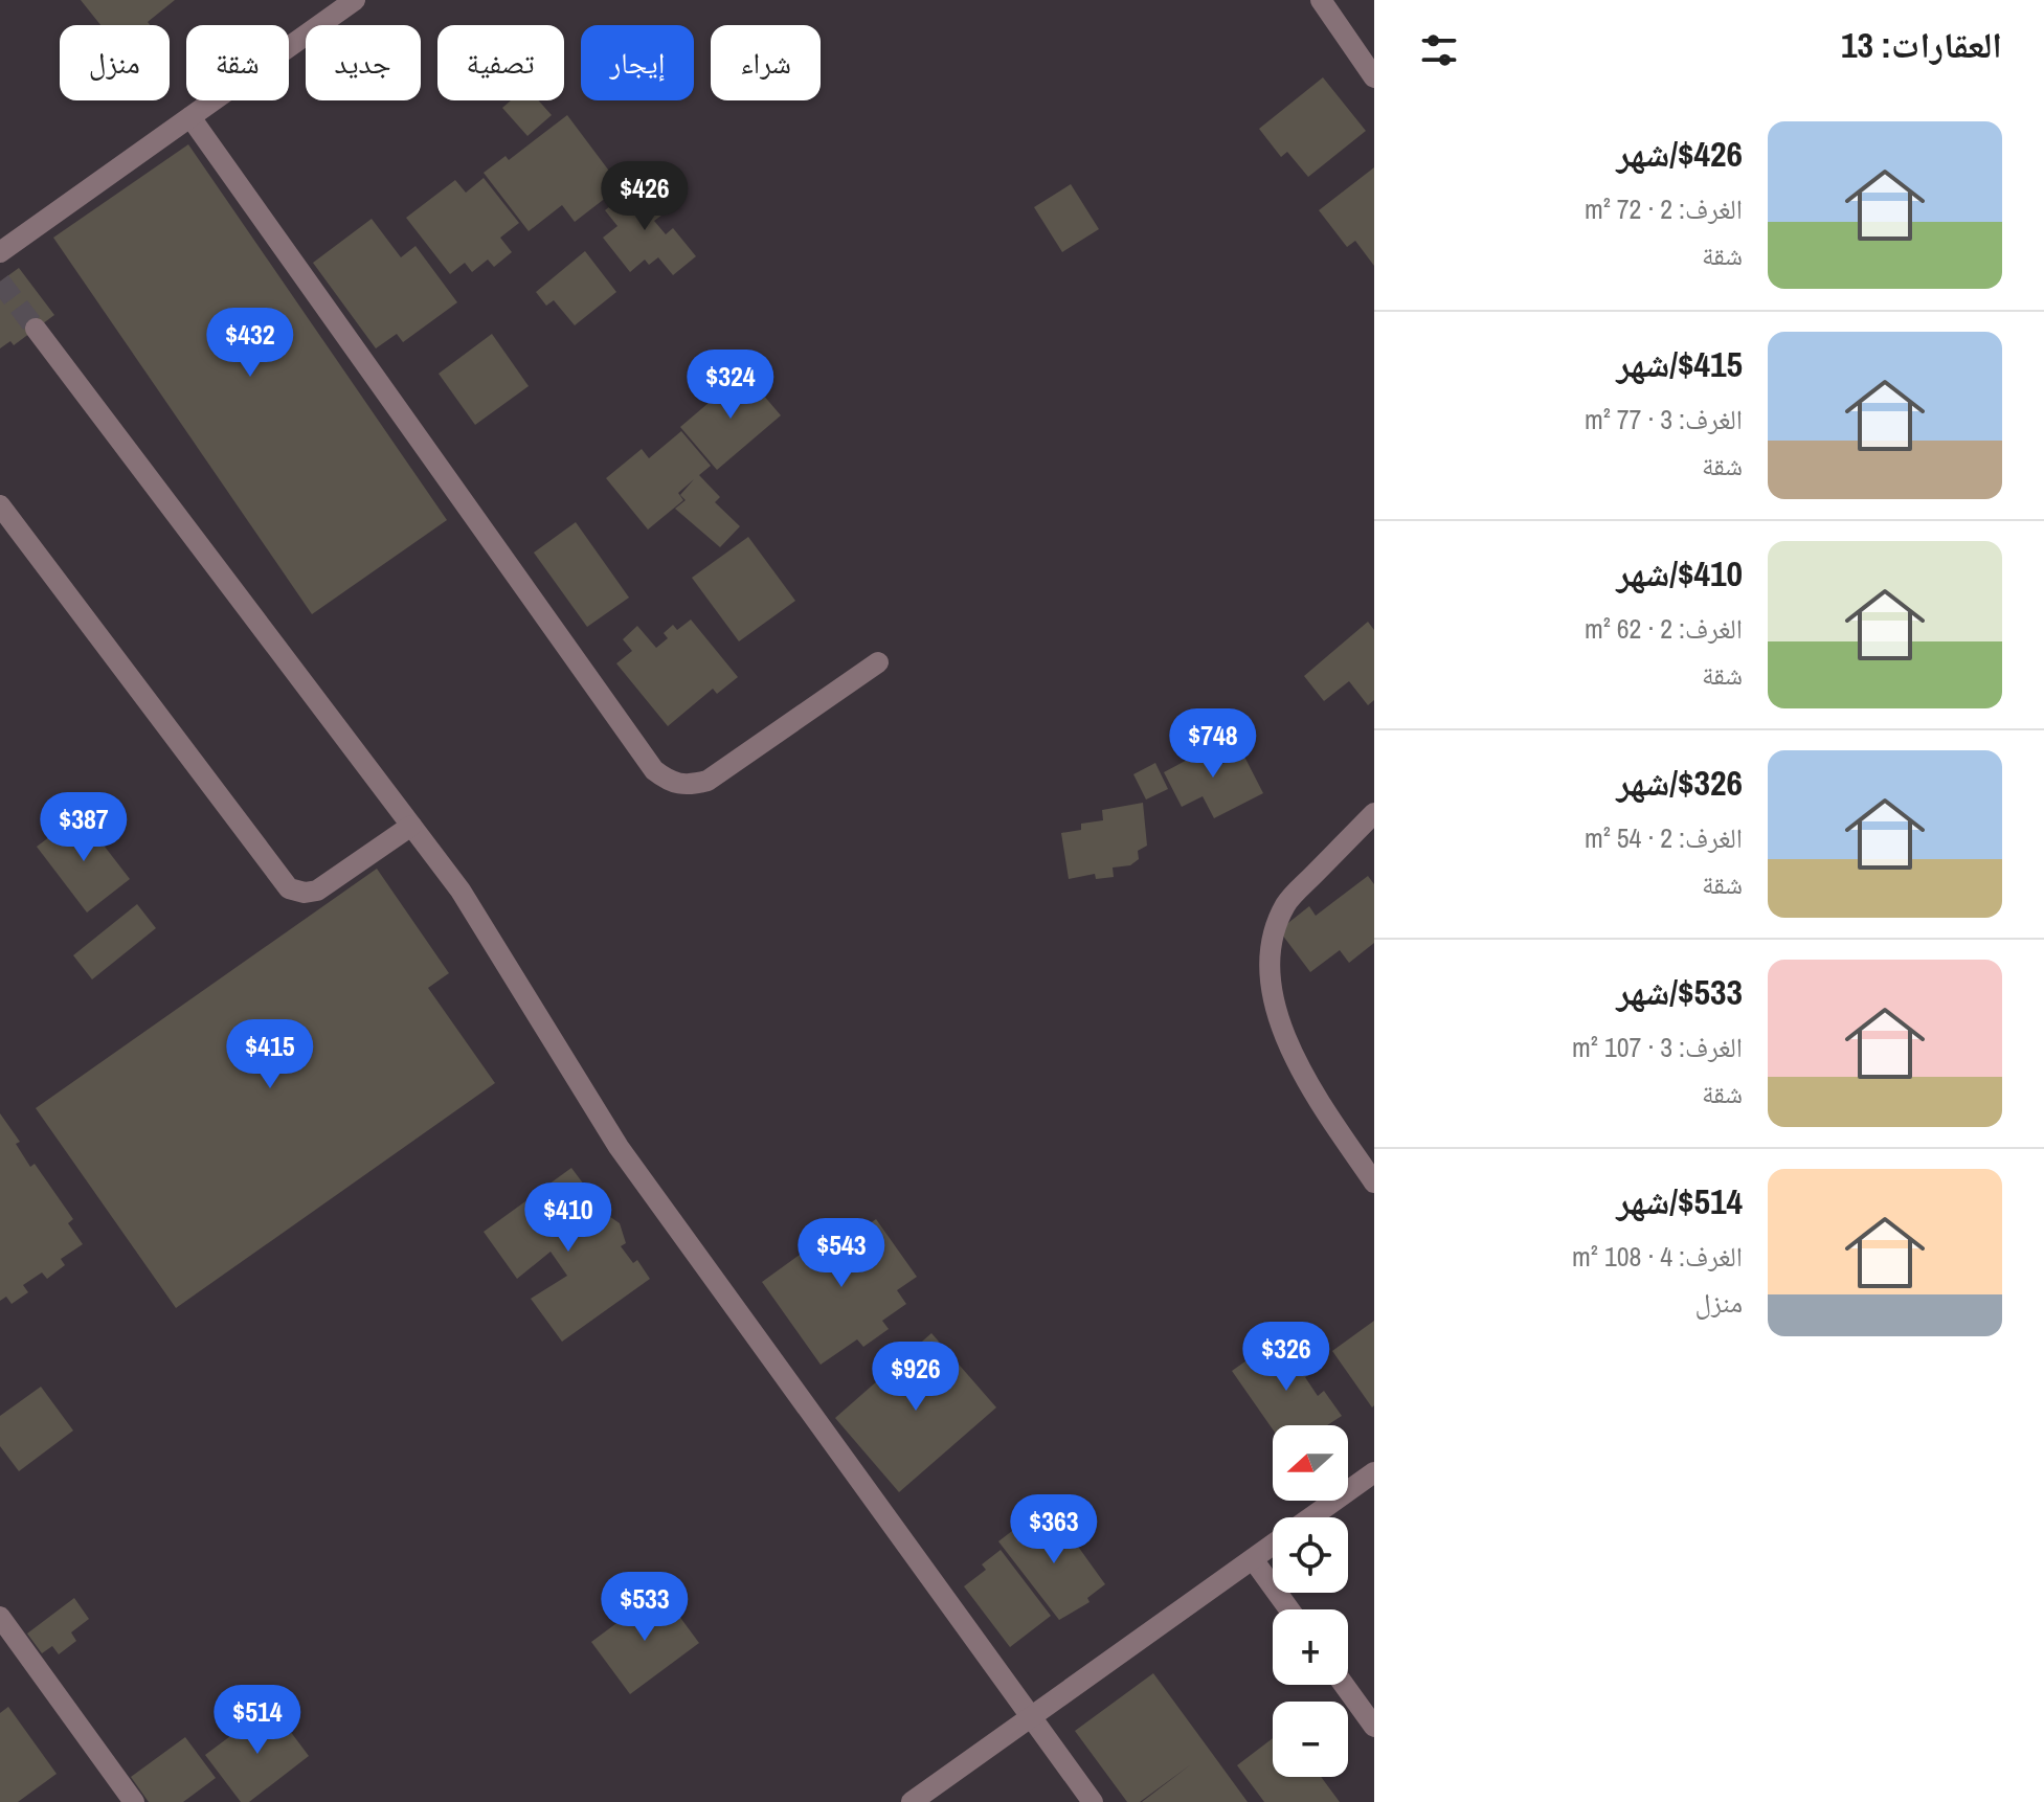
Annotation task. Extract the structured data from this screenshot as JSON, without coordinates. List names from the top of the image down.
{
  "north": "left",
  "page": {
    "heading": "العقارات: 13",
    "chip": [
      "شراء",
      "إيجار",
      "تصفية",
      "جديد",
      "شقة",
      "منزل"
    ],
    "list": [
      {
        "name": "$426/شهر",
        "note": "الغرف: 2 · 72 m² · شقة"
      },
      {
        "name": "$415/شهر",
        "note": "الغرف: 3 · 77 m² · شقة"
      },
      {
        "name": "$410/شهر",
        "note": "الغرف: 2 · 62 m² · شقة"
      },
      {
        "name": "$326/شهر",
        "note": "الغرف: 2 · 54 m² · شقة"
      },
      {
        "name": "$533/شهر",
        "note": "الغرف: 3 · 107 m² · شقة"
      },
      {
        "name": "$514/شهر",
        "note": "الغرف: 4 · 108 m² · منزل"
      }
    ],
    "price": [
      "$426",
      "$432",
      "$324",
      "$748",
      "$387",
      "$415",
      "$410",
      "$543",
      "$326",
      "$926",
      "$363",
      "$533",
      "$514"
    ],
    "map_buttons": ["+", "−"]
  }
}
